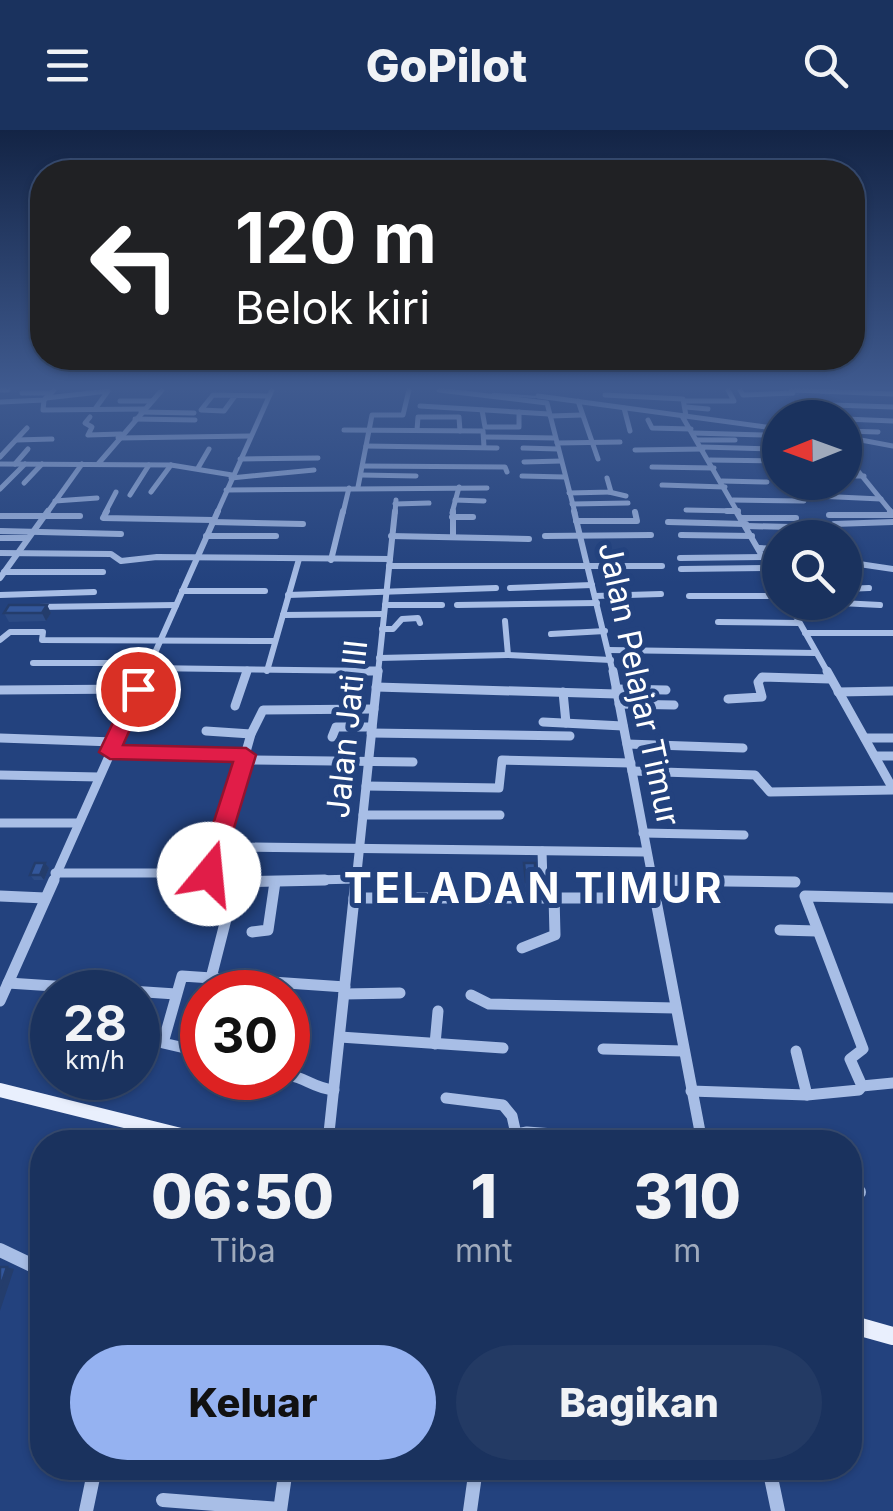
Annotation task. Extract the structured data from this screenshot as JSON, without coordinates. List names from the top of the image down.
{
  "streets": {
    "street": ["Jalan Pelajar Timur", "Jalan Jati III"]
  },
  "districts": ["TELADAN TIMUR"],
  "north": "left",
  "page": {
    "header": "GoPilot",
    "turn": ["120 m", "Belok kiri"],
    "speed": "28 km/h",
    "limit": "30",
    "eta": [
      "06:50",
      "Tiba",
      "1",
      "mnt",
      "310",
      "m"
    ],
    "buttons": ["Keluar", "Bagikan"]
  }
}
